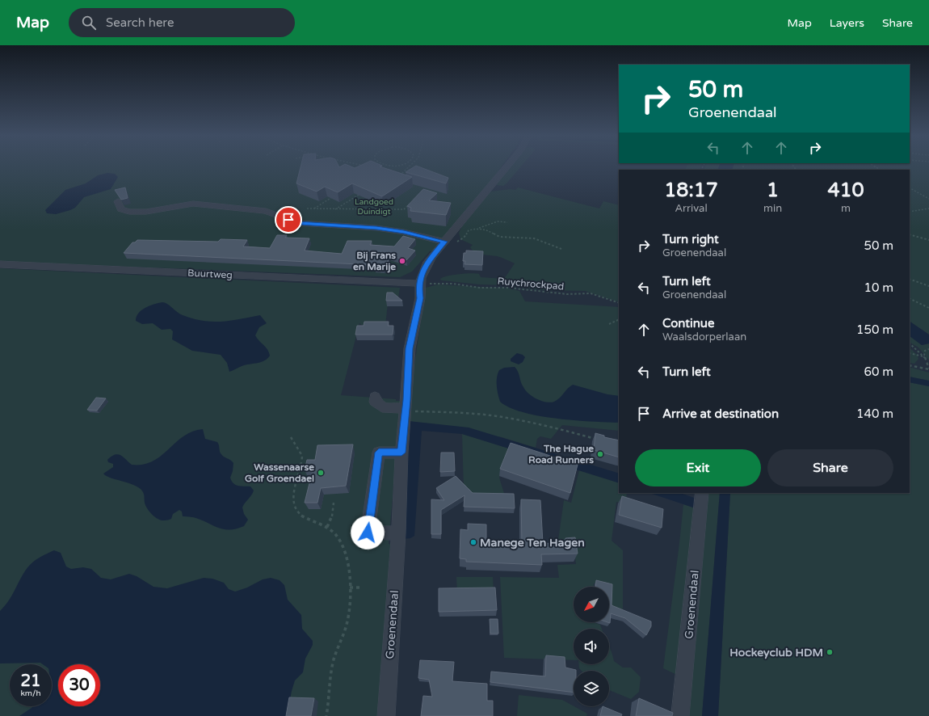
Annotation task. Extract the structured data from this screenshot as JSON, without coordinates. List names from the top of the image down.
{
  "streets": {
    "street": ["Buurtweg", "Groenendaal"],
    "path": ["Ruychrockpad"]
  },
  "crossings": [
    ["Buurtweg", "Groenendaal"]
  ],
  "parks": ["Landgoed Duindigt"],
  "places": [
    "Bij Frans en Marije",
    "The Hague Road Runners",
    "Wassenaarse Golf Groendael",
    "Manege Ten Hagen",
    "Hockeyclub HDM"
  ],
  "north": "bottom left",
  "page": {
    "header": "Map",
    "search": "Search here",
    "nav": ["Map", "Layers", "Share"],
    "turn": ["50 m", "Groenendaal"],
    "eta": [
      "18:17",
      "Arrival",
      "1",
      "min",
      "410",
      "m"
    ],
    "list": [
      {
        "name": "Turn right",
        "note": "Groenendaal",
        "value": "50 m"
      },
      {
        "name": "Turn left",
        "note": "Groenendaal",
        "value": "10 m"
      },
      {
        "name": "Continue",
        "note": "Waalsdorperlaan",
        "value": "150 m"
      },
      {
        "name": "Turn left",
        "value": "60 m"
      },
      {
        "name": "Arrive at destination",
        "value": "140 m"
      }
    ],
    "buttons": ["Exit", "Share"],
    "speed": "21 km/h",
    "limit": "30"
  }
}
